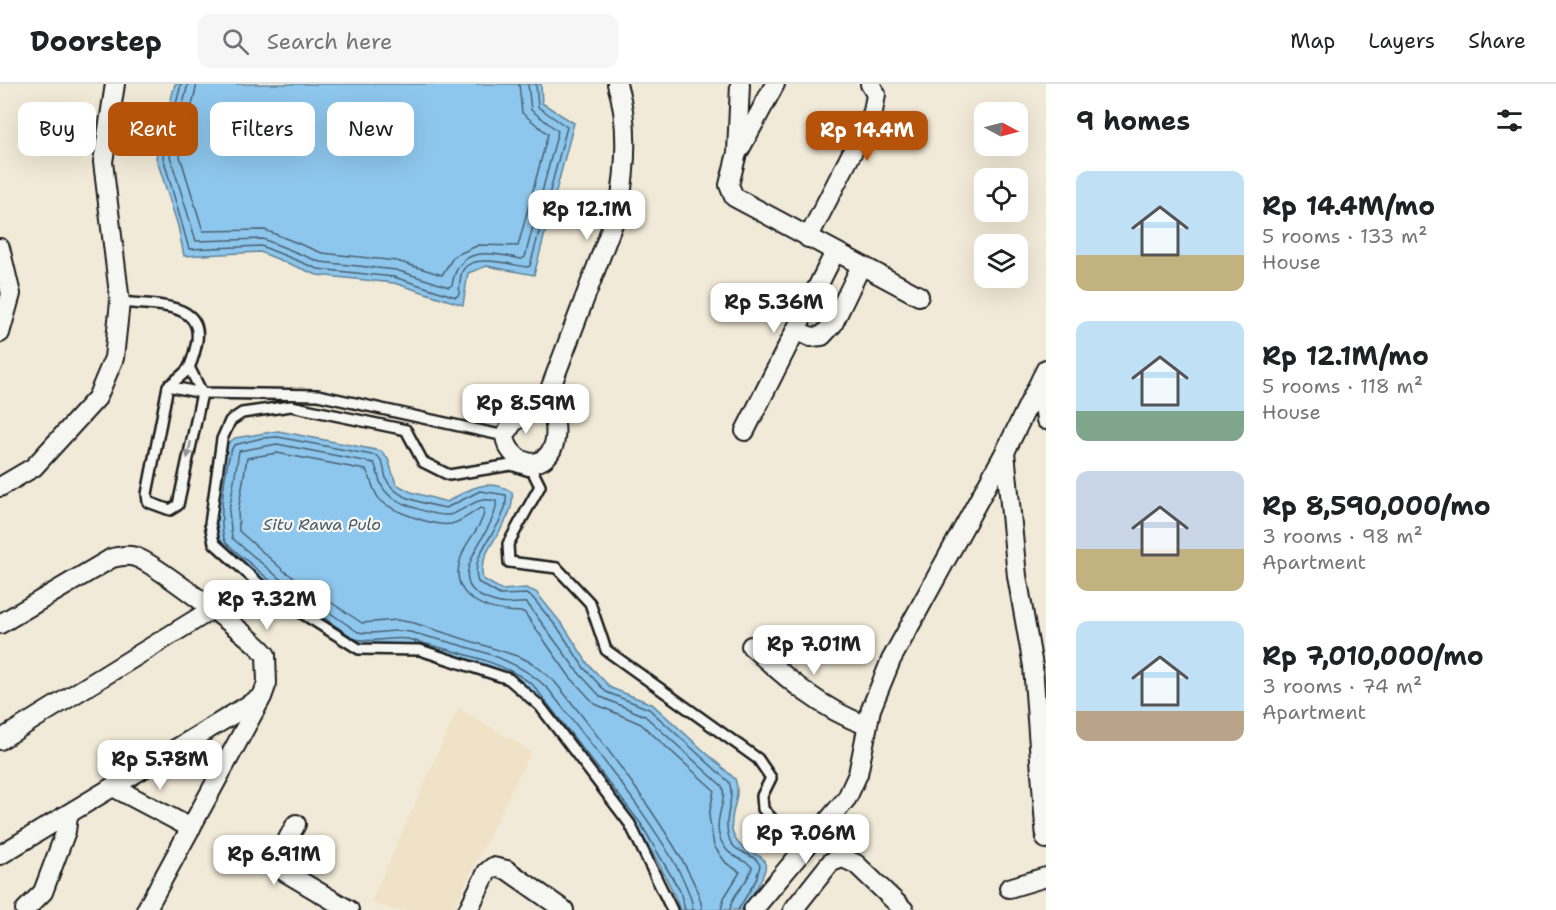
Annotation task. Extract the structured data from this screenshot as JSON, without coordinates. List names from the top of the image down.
{
  "water": ["Situ Rawa Pulo"],
  "north": "right",
  "page": {
    "header": "Doorstep",
    "search": "Search here",
    "nav": ["Map", "Layers", "Share"],
    "heading": "9 homes",
    "chip": [
      "Buy",
      "Rent",
      "Filters",
      "New"
    ],
    "price": [
      "Rp 14.4M",
      "Rp 12.1M",
      "Rp 5.36M",
      "Rp 8.59M",
      "Rp 7.32M",
      "Rp 7.01M",
      "Rp 5.78M",
      "Rp 7.06M",
      "Rp 6.91M"
    ],
    "list": [
      {
        "name": "Rp 14.4M/mo",
        "note": "5 rooms · 133 m² · House"
      },
      {
        "name": "Rp 12.1M/mo",
        "note": "5 rooms · 118 m² · House"
      },
      {
        "name": "Rp 8,590,000/mo",
        "note": "3 rooms · 98 m² · Apartment"
      },
      {
        "name": "Rp 7,010,000/mo",
        "note": "3 rooms · 74 m² · Apartment"
      }
    ]
  }
}
